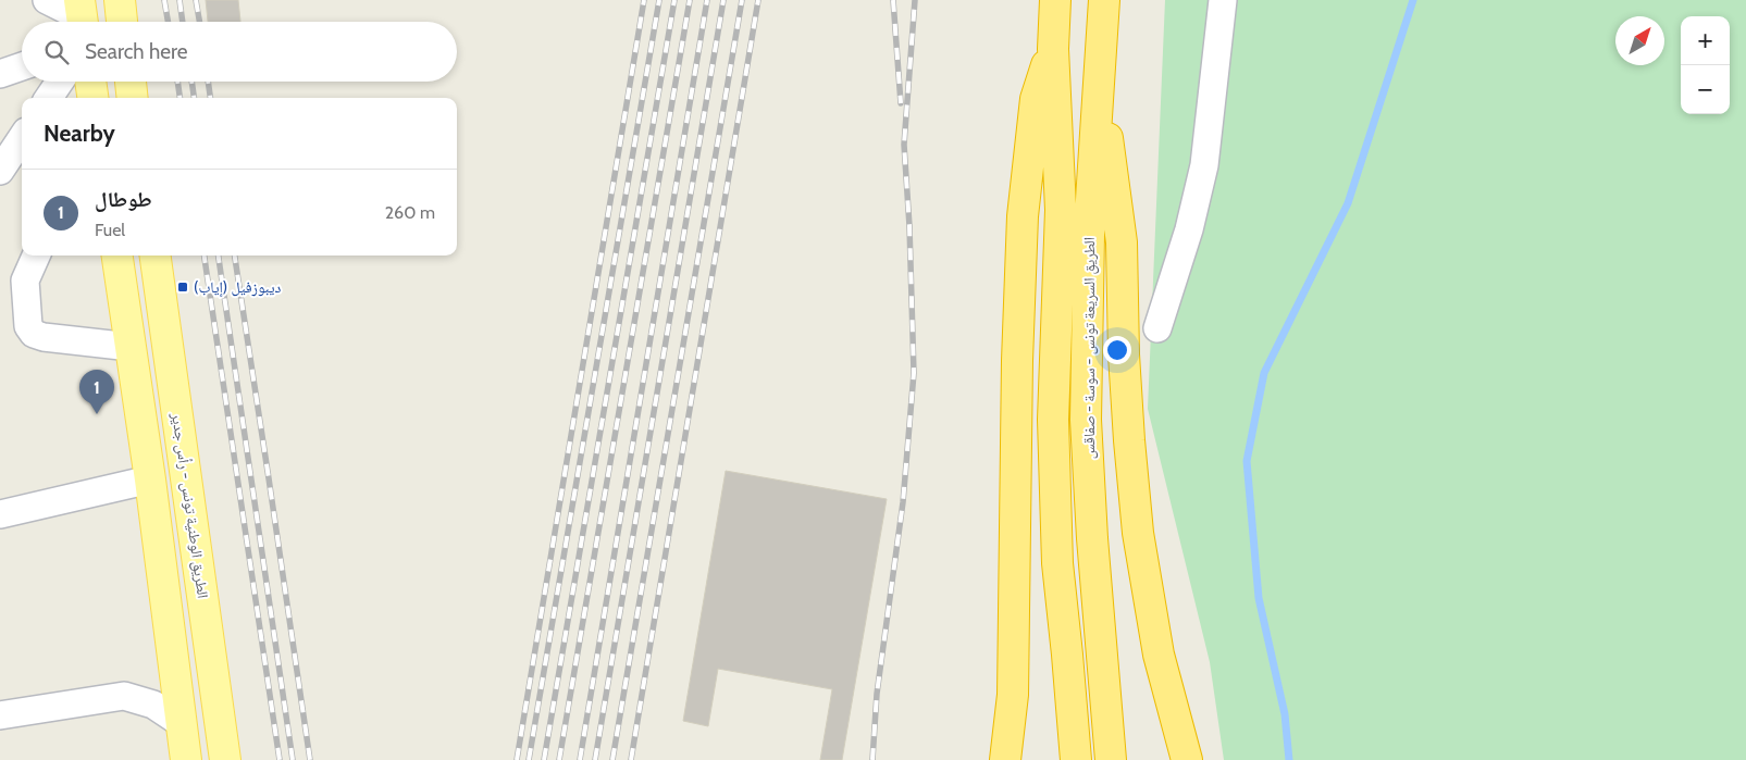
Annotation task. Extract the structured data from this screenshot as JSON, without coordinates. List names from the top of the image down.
{
  "streets": {
    "highway": ["الطريق السريعة تونس - سوسة - صفاقس"],
    "main road": ["الطريق الوطنية تونس - رأس جدير"]
  },
  "places": {
    "transit": ["ديبوزفيل (إياب)"]
  },
  "north": "top right",
  "page": {
    "map_buttons": ["+", "−"],
    "search": "Search here",
    "heading": "Nearby",
    "list": [
      {
        "mark": "1",
        "name": "طوطال",
        "note": "Fuel",
        "value": "260 m"
      }
    ],
    "pins": "1"
  }
}
